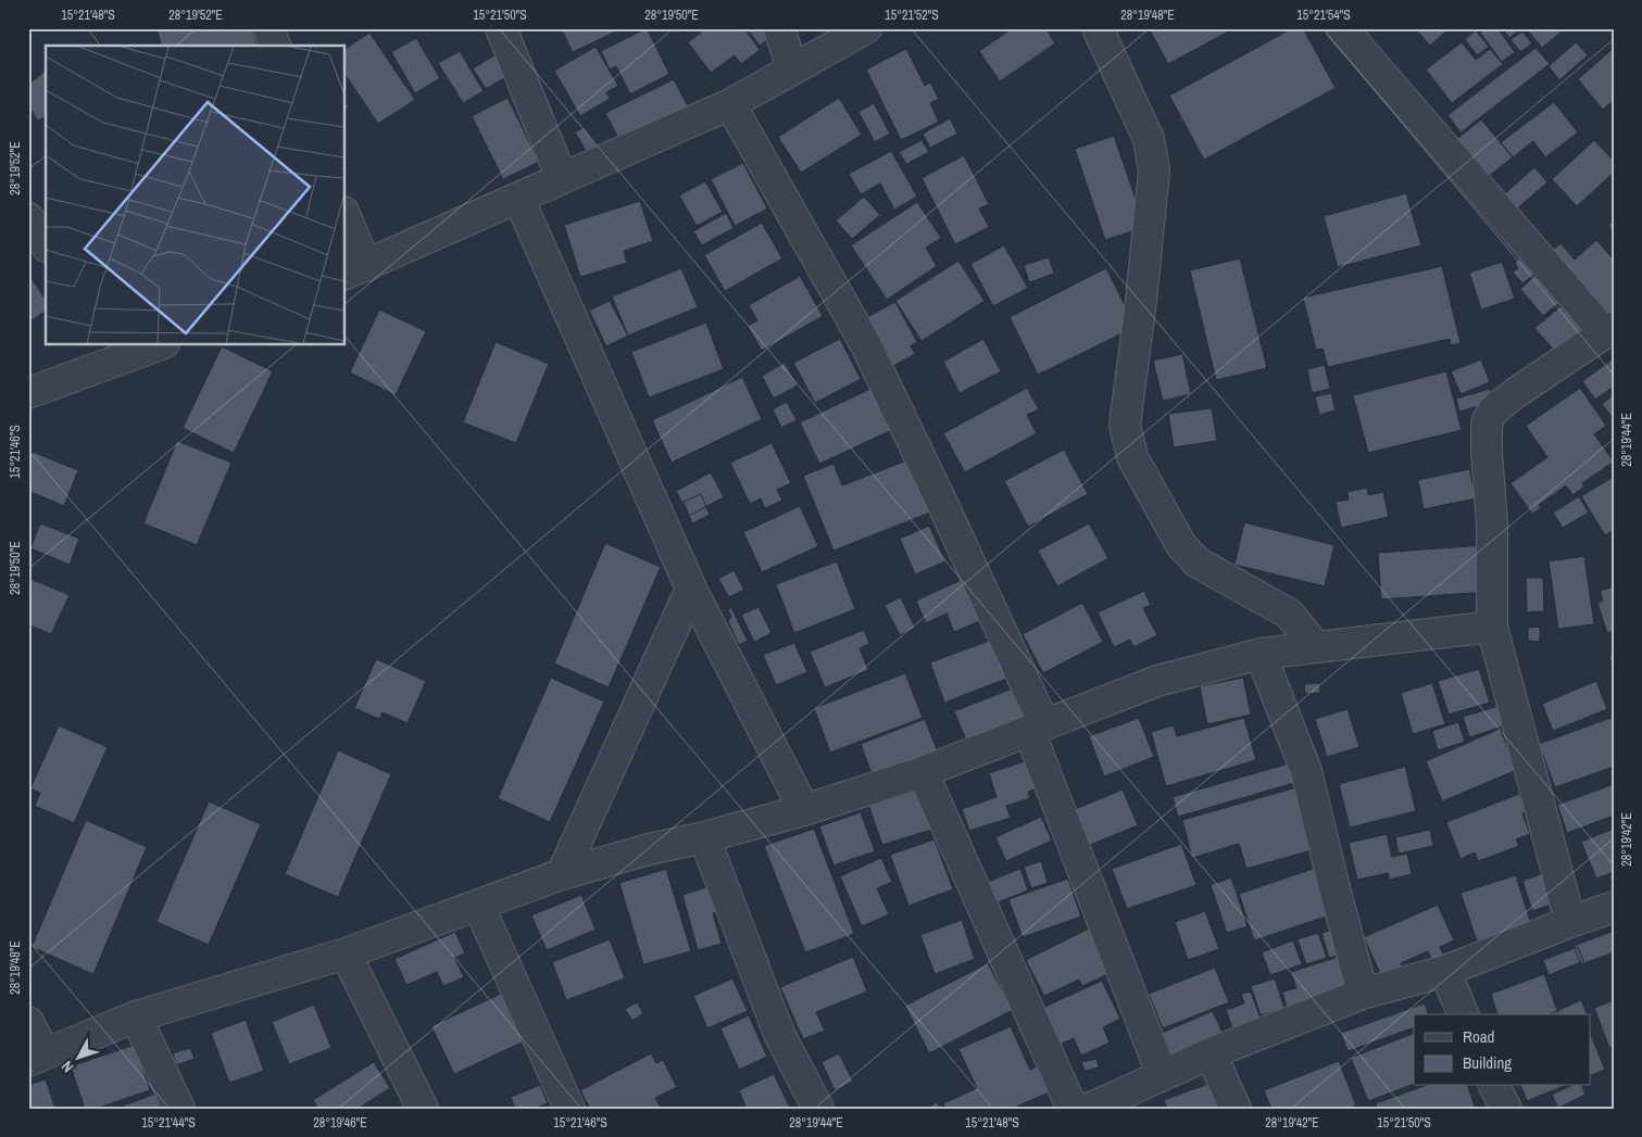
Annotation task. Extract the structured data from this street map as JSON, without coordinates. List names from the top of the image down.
{
  "legend": ["Road", "Building"],
  "north": "bottom left",
  "coordinates": [
    "15°21'48\"S",
    "28°19'52\"E",
    "15°21'50\"S",
    "28°19'50\"E",
    "15°21'52\"S",
    "28°19'48\"E",
    "15°21'54\"S",
    "28°19'44\"E",
    "15°21'46\"S",
    "28°19'42\"E",
    "15°21'44\"S",
    "28°19'46\"E"
  ]
}
